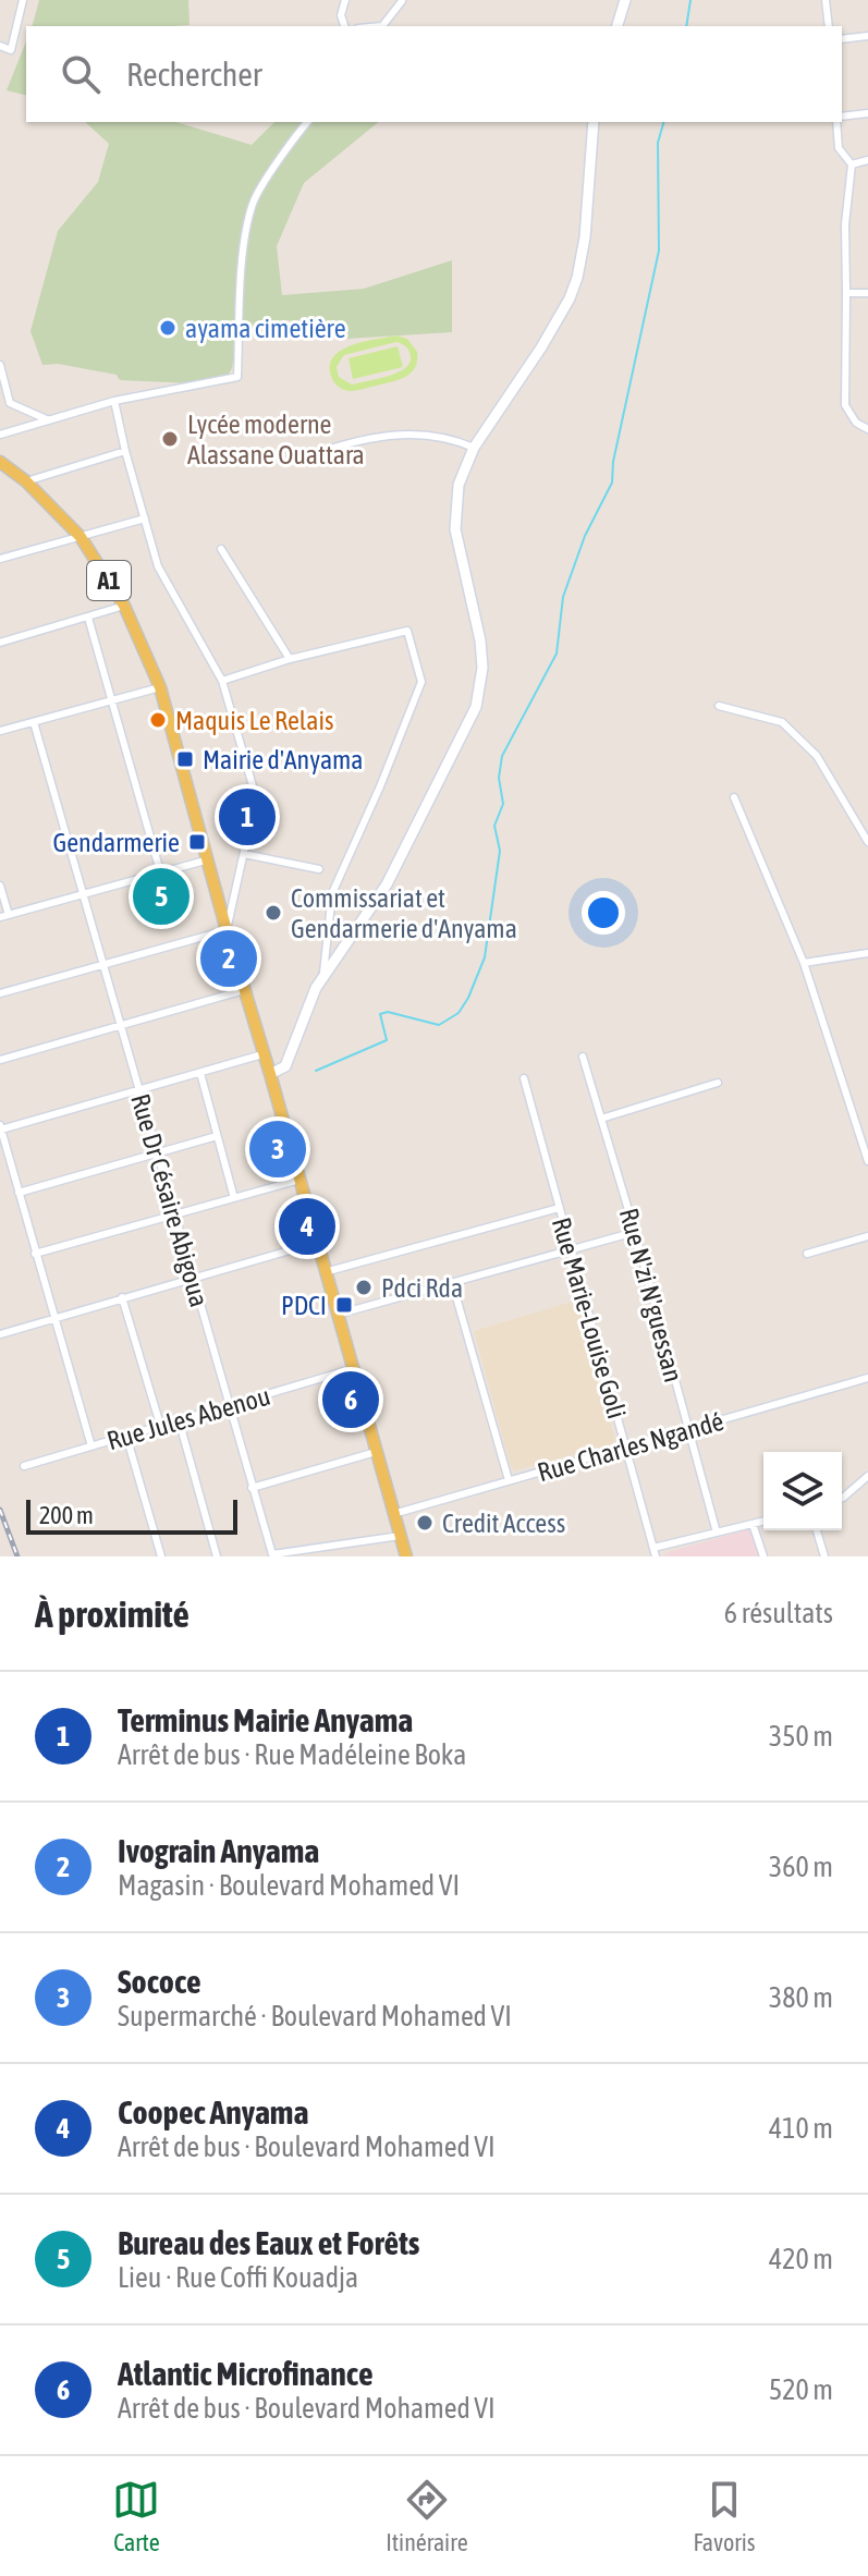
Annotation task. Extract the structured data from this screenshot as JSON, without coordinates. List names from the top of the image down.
{
  "streets": {
    "main road": ["A1"],
    "street": [
      "Rue Dr Césaire Abigoua",
      "Rue N'zi N'guessan",
      "Rue Marie-Louise Goli",
      "Rue Jules Abenou",
      "Rue Charles Ngandé"
    ]
  },
  "crossings": [
    ["A1", "Rue Dr Césaire Abigoua"],
    ["A1", "Rue Jules Abenou"],
    ["A1", "Rue Charles Ngandé"],
    ["Rue Dr Césaire Abigoua", "Rue Jules Abenou"],
    ["Rue N'zi N'guessan", "Rue Charles Ngandé"],
    ["Rue Marie-Louise Goli", "Rue Charles Ngandé"]
  ],
  "places": {
    "other": [
      "ayama cimetière",
      "Lycée moderne Alassane Ouattara",
      "Maquis Le Relais",
      "Commissariat et Gendarmerie d'Anyama",
      "Pdci Rda",
      "Credit Access"
    ],
    "transit": ["Mairie d'Anyama", "Gendarmerie", "PDCI"]
  },
  "scale_bar": "200 m",
  "page": {
    "search": "Rechercher",
    "pins": [
      "1",
      "5",
      "2",
      "3",
      "4",
      "6"
    ],
    "scale": "200 m",
    "heading": ["À proximité", "6 résultats"],
    "list": [
      {
        "mark": "1",
        "name": "Terminus Mairie Anyama",
        "note": "Arrêt de bus · Rue Madéleine Boka",
        "value": "350 m"
      },
      {
        "mark": "2",
        "name": "Ivograin Anyama",
        "note": "Magasin · Boulevard Mohamed VI",
        "value": "360 m"
      },
      {
        "mark": "3",
        "name": "Sococe",
        "note": "Supermarché · Boulevard Mohamed VI",
        "value": "380 m"
      },
      {
        "mark": "4",
        "name": "Coopec Anyama",
        "note": "Arrêt de bus · Boulevard Mohamed VI",
        "value": "410 m"
      },
      {
        "mark": "5",
        "name": "Bureau des Eaux et Forêts",
        "note": "Lieu · Rue Coffi Kouadja",
        "value": "420 m"
      },
      {
        "mark": "6",
        "name": "Atlantic Microfinance",
        "note": "Arrêt de bus · Boulevard Mohamed VI",
        "value": "520 m"
      }
    ],
    "nav": ["Carte", "Itinéraire", "Favoris"]
  }
}
